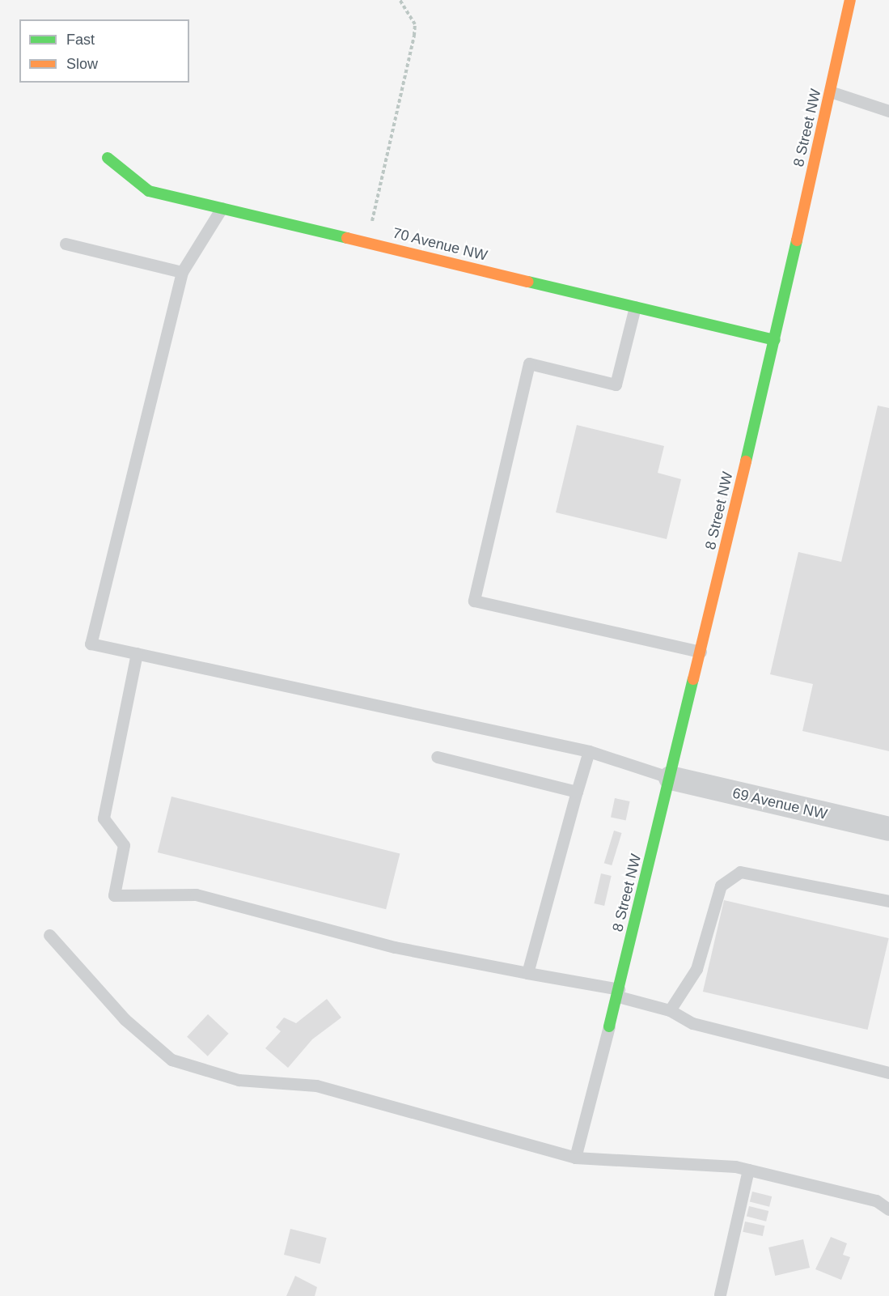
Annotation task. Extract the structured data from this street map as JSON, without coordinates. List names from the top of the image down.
{
  "streets": {
    "street": ["8 Street NW", "70 Avenue NW", "69 Avenue NW"]
  },
  "crossings": [
    ["8 Street NW", "70 Avenue NW"],
    ["8 Street NW", "69 Avenue NW"]
  ],
  "legend": ["Fast", "Slow"]
}
